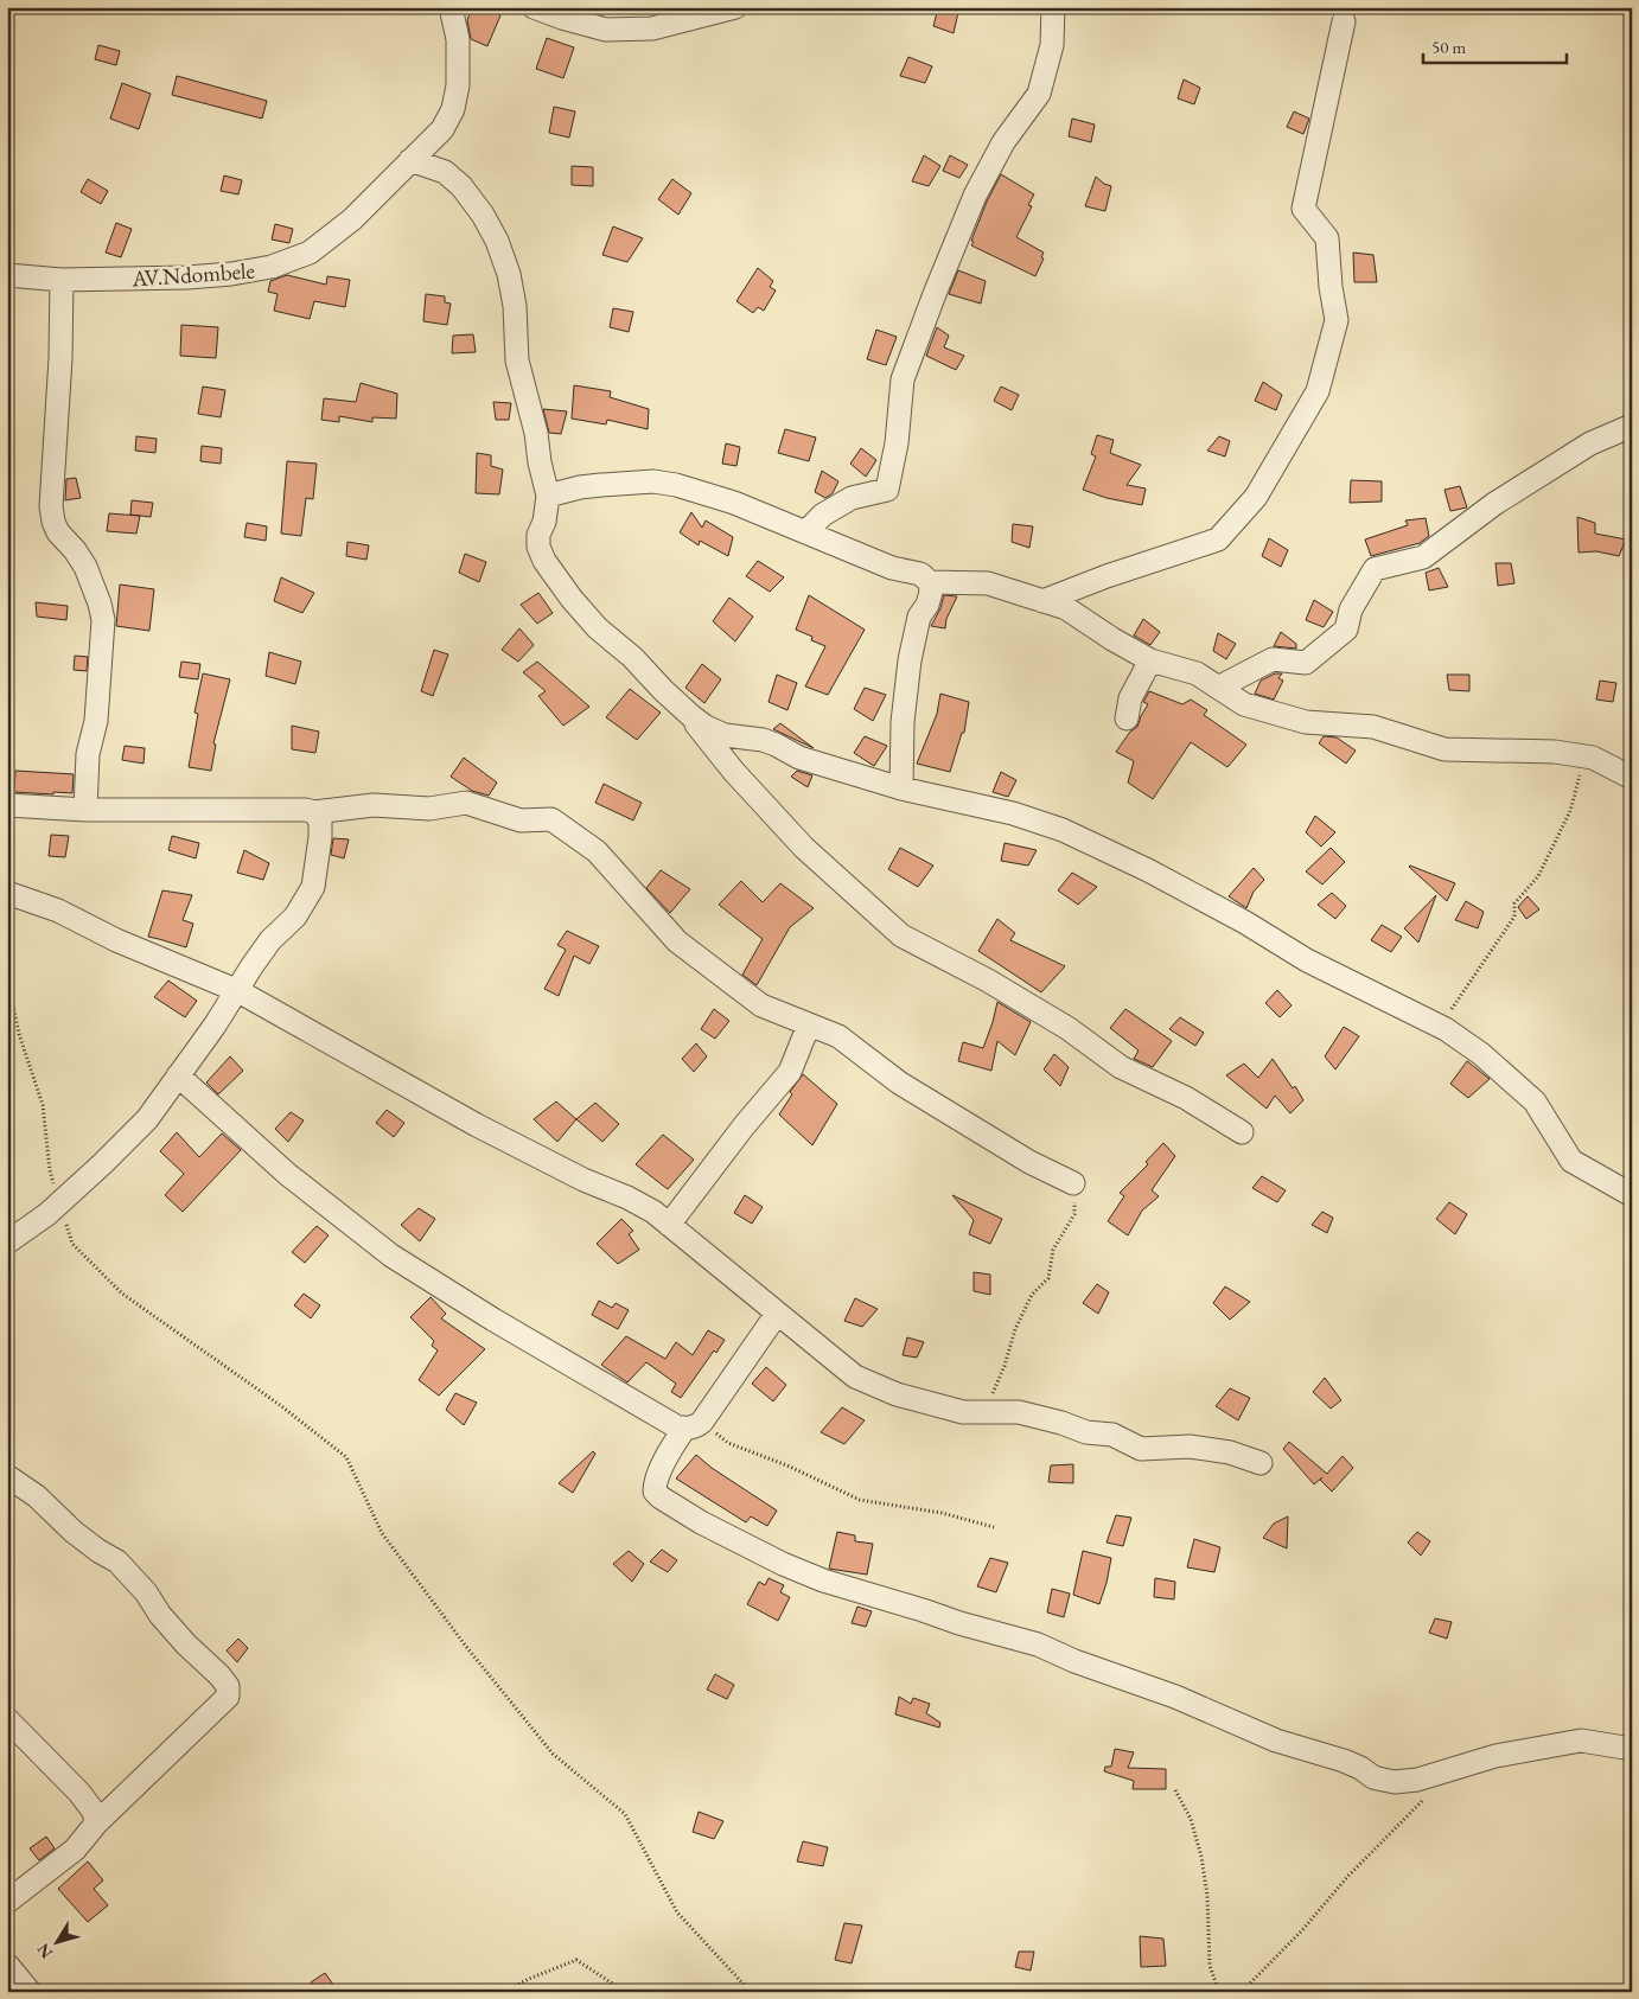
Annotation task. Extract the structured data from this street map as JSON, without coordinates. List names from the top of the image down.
{
  "streets": {
    "street": ["AV.Ndombele"]
  },
  "scale_bar": "50 m",
  "north": "bottom left"
}
